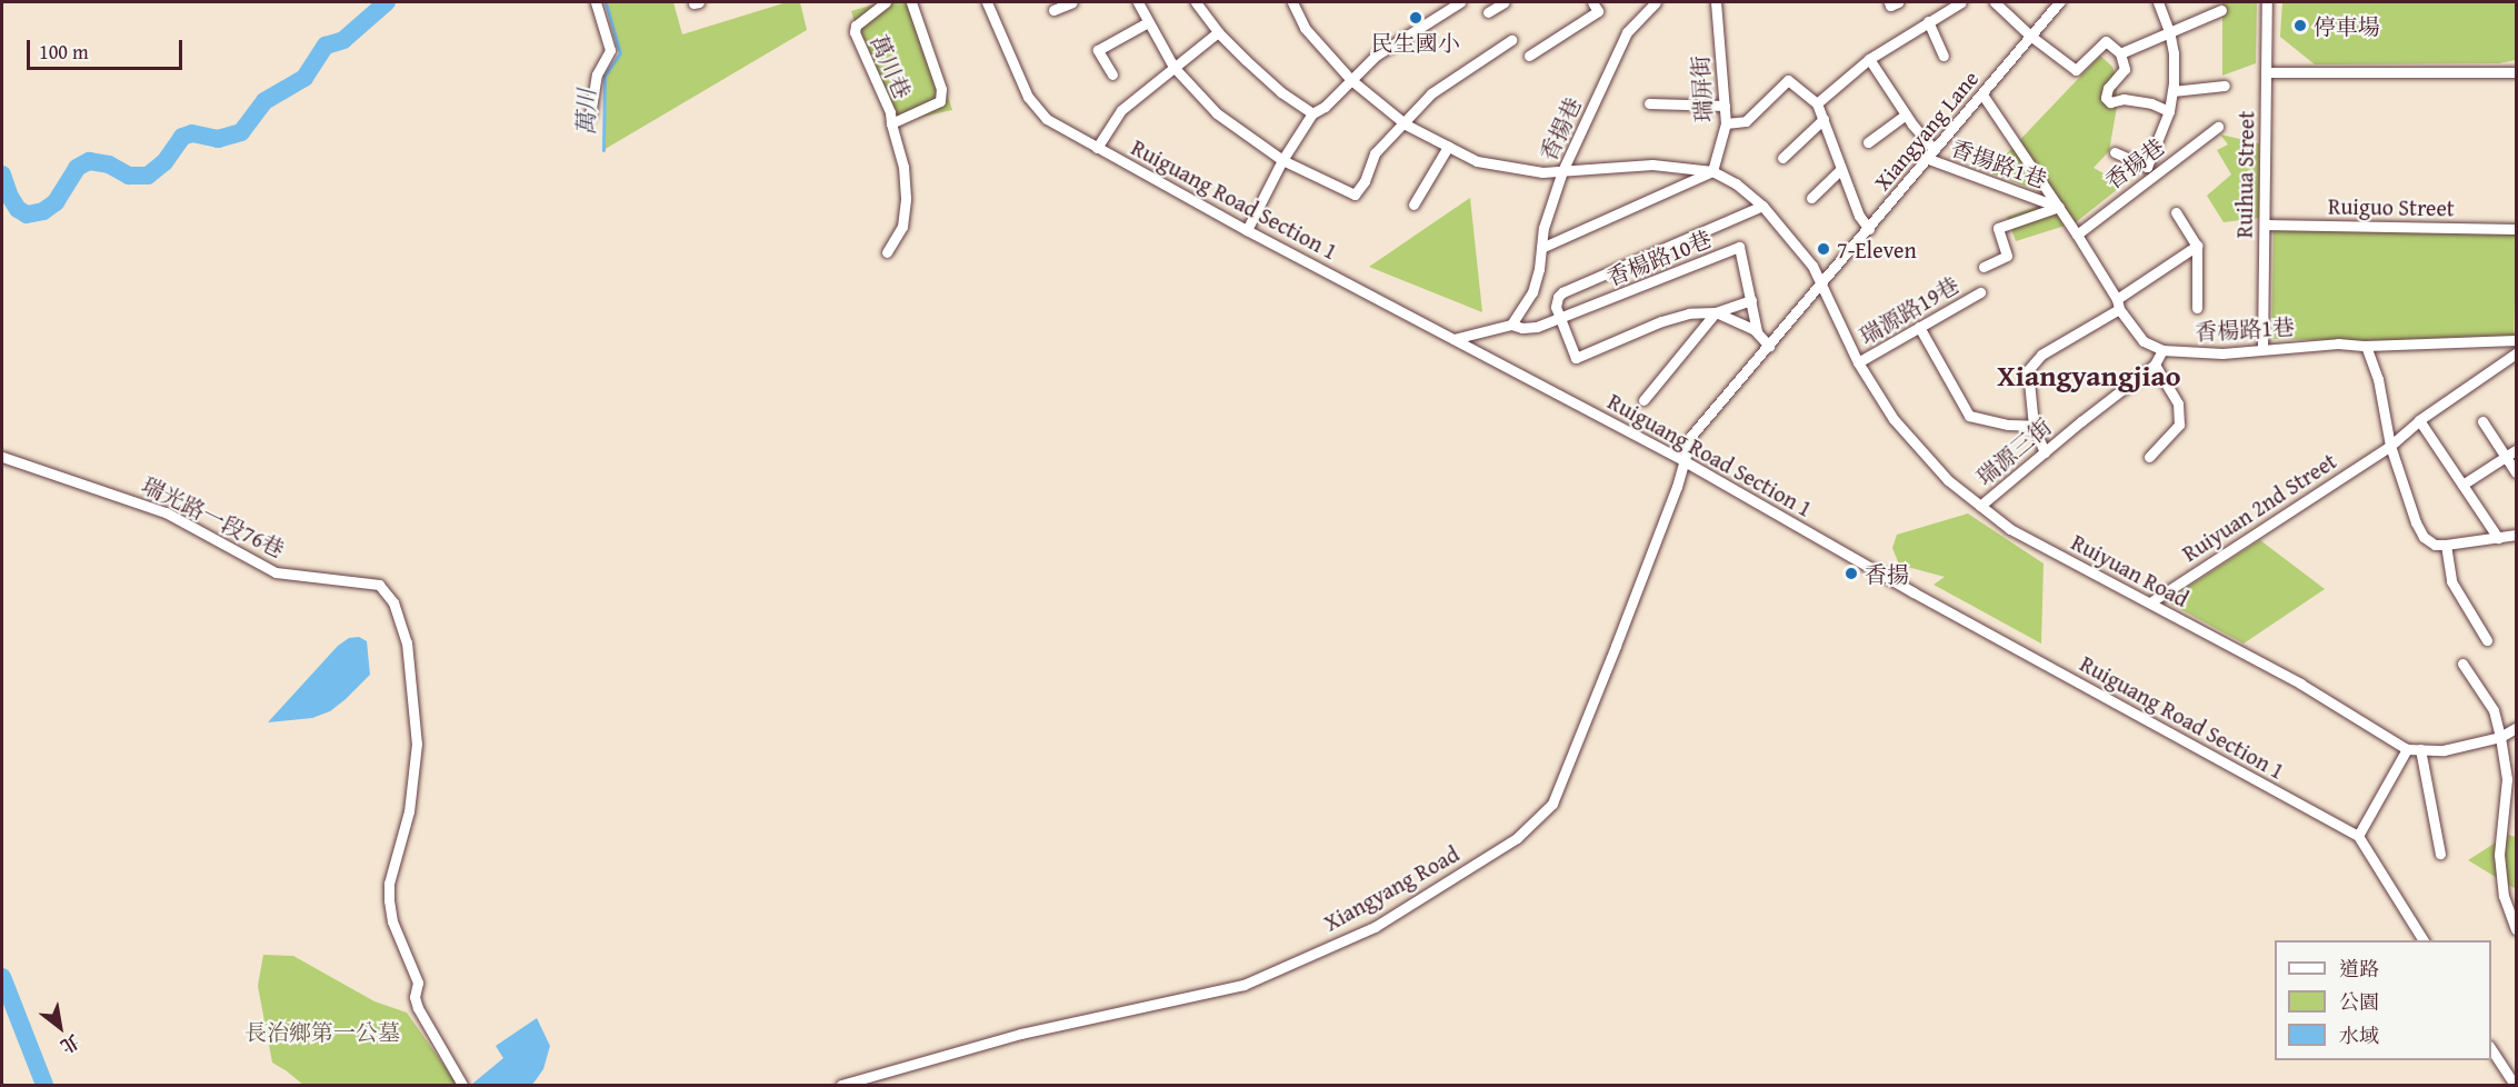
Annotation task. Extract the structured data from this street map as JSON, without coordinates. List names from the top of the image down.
{
  "streets": {
    "street": [
      "萬川巷",
      "瑞屏街",
      "香揚巷",
      "Xiangyang Lane",
      "香揚路1巷",
      "Ruihua Street",
      "Ruiguang Road Section 1",
      "Ruiguo Street",
      "香楊路10巷",
      "瑞源路19巷",
      "香楊路1巷",
      "瑞源三街",
      "Ruiyuan 2nd Street",
      "瑞光路一段76巷",
      "Ruiyuan Road",
      "Xiangyang Road"
    ]
  },
  "crossings": [
    ["香揚巷", "香楊路10巷"],
    ["Xiangyang Lane", "香揚路1巷"],
    ["Xiangyang Lane", "Ruiguang Road Section 1"],
    ["Xiangyang Lane", "Ruiyuan Road"],
    ["Xiangyang Lane", "Xiangyang Road"],
    ["Ruihua Street", "Ruiguo Street"],
    ["Ruihua Street", "香楊路1巷"],
    ["Ruiguang Road Section 1", "香楊路10巷"],
    ["Ruiguang Road Section 1", "Xiangyang Road"],
    ["瑞源路19巷", "Ruiyuan Road"],
    ["香楊路1巷", "瑞源三街"],
    ["瑞源三街", "Ruiyuan Road"],
    ["Ruiyuan 2nd Street", "Ruiyuan Road"]
  ],
  "districts": ["Xiangyangjiao"],
  "water": ["萬川"],
  "parks": ["長治鄉第一公墓"],
  "places": [
    "民生國小",
    "停車場",
    "7-Eleven",
    "香揚"
  ],
  "legend": ["道路", "公園", "水域"],
  "scale_bar": "100 m",
  "north": "bottom right"
}
